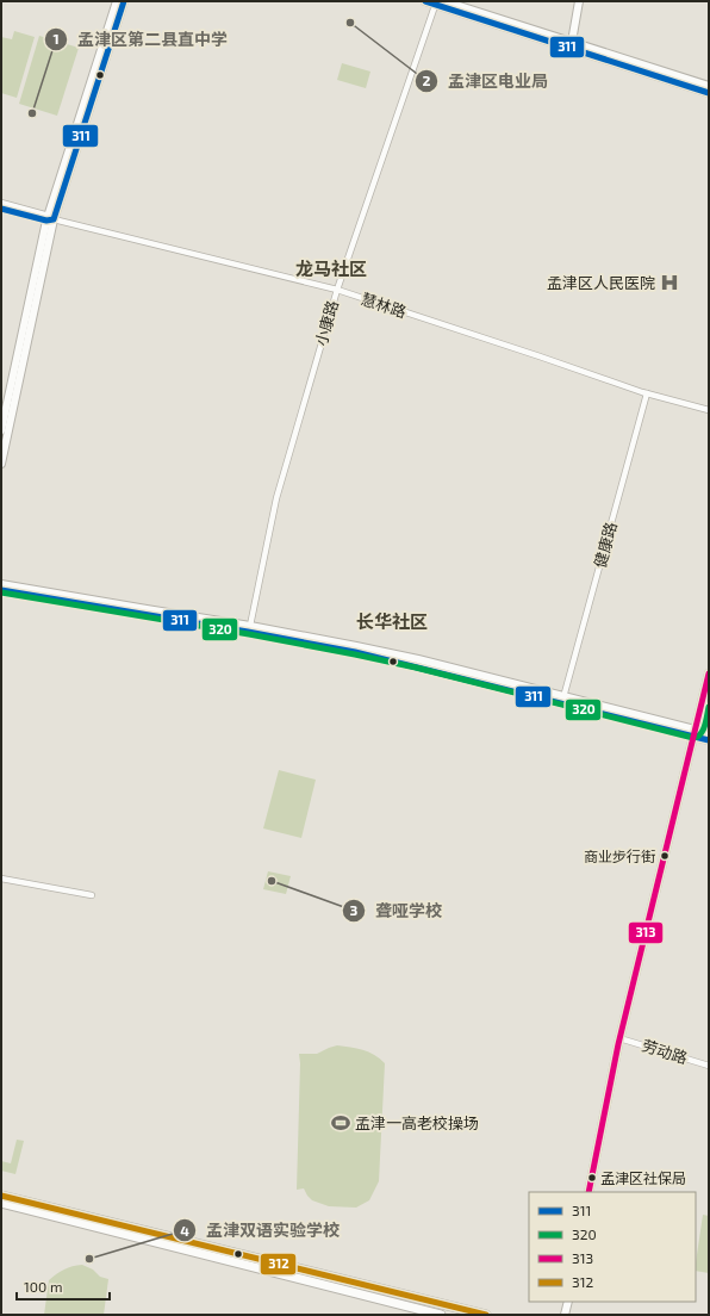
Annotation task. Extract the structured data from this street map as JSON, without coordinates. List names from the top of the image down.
{
  "streets": {
    "street": [
      "慧林路",
      "小康路",
      "健康路",
      "劳动路"
    ]
  },
  "crossings": [
    ["慧林路", "小康路"],
    ["慧林路", "健康路"]
  ],
  "districts": ["龙马社区", "长华社区"],
  "places": {
    "other": [
      "孟津区电业局",
      "孟津区第二县直中学",
      "商业步行街",
      "聋哑学校",
      "孟津区社保局",
      "孟津双语实验学校"
    ],
    "hospital": ["孟津区人民医院"],
    "sports": ["孟津一高老校操场"]
  },
  "lines": [
    "transit line 311",
    "transit line 320",
    "transit line 313",
    "transit line 312"
  ],
  "legend": [
    "311",
    "320",
    "313",
    "312"
  ],
  "scale_bar": "100 m"
}
